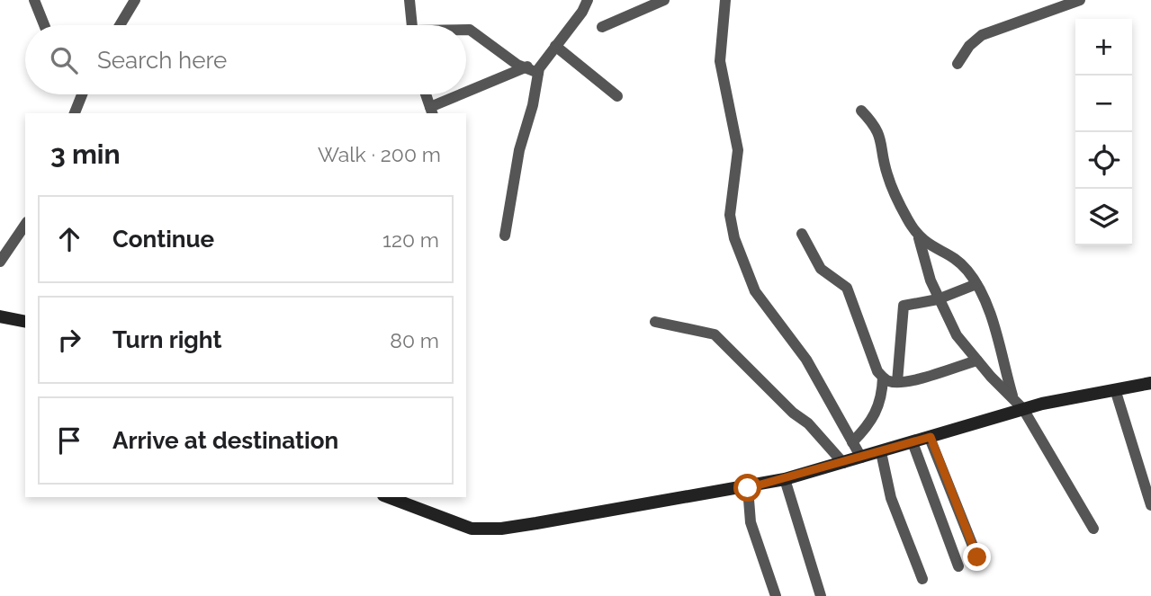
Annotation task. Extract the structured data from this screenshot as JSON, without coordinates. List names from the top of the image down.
{
  "page": {
    "map_buttons": ["+", "−"],
    "search": "Search here",
    "heading": ["3 min", "Walk · 200 m"],
    "list": [
      ["Continue", "120 m"],
      ["Turn right", "80 m"],
      "Arrive at destination"
    ]
  }
}
